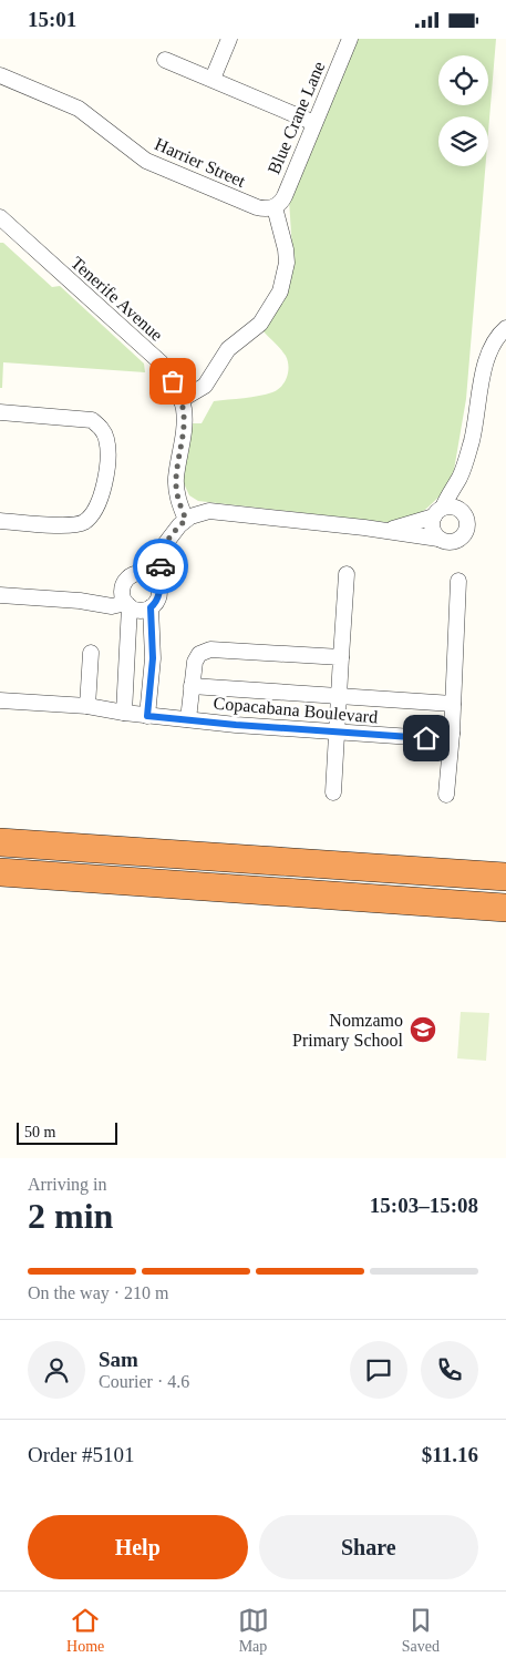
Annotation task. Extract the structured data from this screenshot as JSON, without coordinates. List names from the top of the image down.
{
  "streets": {
    "street": [
      "Blue Crane Lane",
      "Harrier Street",
      "Tenerife Avenue",
      "Copacabana Boulevard"
    ]
  },
  "crossings": [
    ["Blue Crane Lane", "Harrier Street"]
  ],
  "places": {
    "school or university": ["Nomzamo Primary School"]
  },
  "scale_bar": "50 m",
  "page": {
    "status": "15:01",
    "scale": "50 m",
    "heading": ["2 min", "Arriving in", "15:03–15:08"],
    "panel": [
      "Sam",
      "Courier · 4.6",
      "Order #5101",
      "$11.16"
    ],
    "bar": "On the way · 210 m",
    "buttons": ["Help", "Share"],
    "tabs": ["Home", "Map", "Saved"]
  }
}
